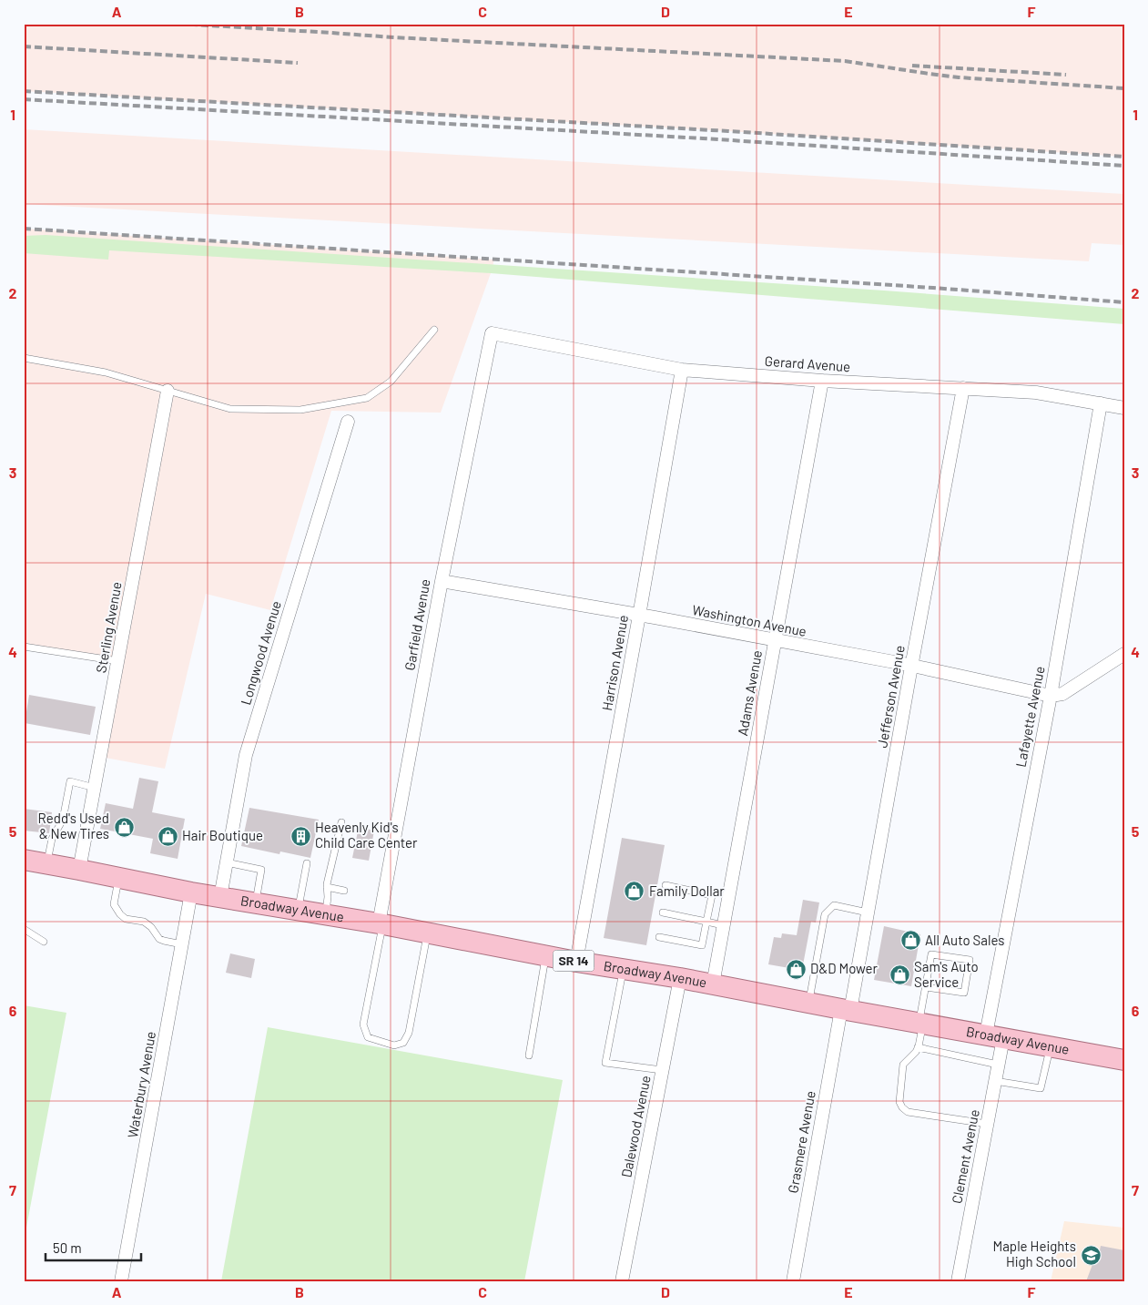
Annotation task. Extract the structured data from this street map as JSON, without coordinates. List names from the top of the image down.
{
  "streets": {
    "main road": ["Broadway Avenue", "SR 14"],
    "street": [
      "Gerard Avenue",
      "Washington Avenue",
      "Garfield Avenue",
      "Sterling Avenue",
      "Longwood Avenue",
      "Harrison Avenue",
      "Adams Avenue",
      "Jefferson Avenue",
      "Lafayette Avenue",
      "Waterbury Avenue",
      "Dalewood Avenue",
      "Grasmere Avenue",
      "Clement Avenue"
    ]
  },
  "crossings": [
    ["Gerard Avenue", "Garfield Avenue"],
    ["Gerard Avenue", "Harrison Avenue"],
    ["Gerard Avenue", "Adams Avenue"],
    ["Gerard Avenue", "Jefferson Avenue"],
    ["Gerard Avenue", "Lafayette Avenue"],
    ["Washington Avenue", "Garfield Avenue"],
    ["Washington Avenue", "Harrison Avenue"],
    ["Washington Avenue", "Adams Avenue"],
    ["Washington Avenue", "Jefferson Avenue"],
    ["Washington Avenue", "Lafayette Avenue"],
    ["Garfield Avenue", "Broadway Avenue"],
    ["Sterling Avenue", "Broadway Avenue"],
    ["Longwood Avenue", "Broadway Avenue"],
    ["Harrison Avenue", "Broadway Avenue"],
    ["Adams Avenue", "Broadway Avenue"],
    ["Jefferson Avenue", "Broadway Avenue"],
    ["Jefferson Avenue", "Grasmere Avenue"],
    ["Lafayette Avenue", "Broadway Avenue"],
    ["Lafayette Avenue", "Clement Avenue"],
    ["Broadway Avenue", "Waterbury Avenue"],
    ["Broadway Avenue", "Dalewood Avenue"],
    ["Broadway Avenue", "Grasmere Avenue"],
    ["Broadway Avenue", "Clement Avenue"]
  ],
  "places": {
    "shop": [
      "Redd's Used & New Tires",
      "Hair Boutique",
      "Family Dollar",
      "All Auto Sales",
      "D&D Mower",
      "Sam's Auto Service"
    ],
    "building": ["Heavenly Kid's Child Care Center"],
    "school or university": ["Maple Heights High School"]
  },
  "scale_bar": "50 m",
  "grid": {
    "columns": [
      "A",
      "B",
      "C",
      "D",
      "E",
      "F"
    ],
    "rows": [
      "1",
      "2",
      "3",
      "4",
      "5",
      "6",
      "7"
    ]
  }
}
